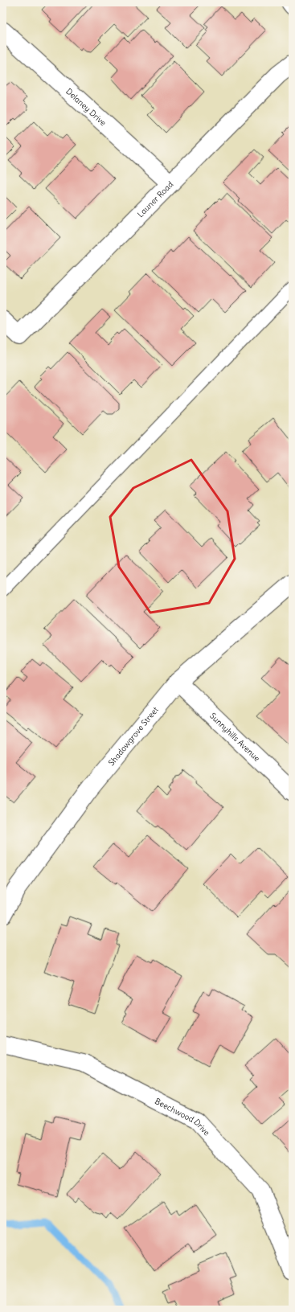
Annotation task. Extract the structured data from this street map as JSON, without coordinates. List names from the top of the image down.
{
  "streets": {
    "street": [
      "Delaney Drive",
      "Launer Road",
      "Shadowgrove Street",
      "Sunnyhills Avenue",
      "Beechwood Drive"
    ]
  },
  "crossings": [
    ["Delaney Drive", "Launer Road"],
    ["Shadowgrove Street", "Sunnyhills Avenue"]
  ]
}
